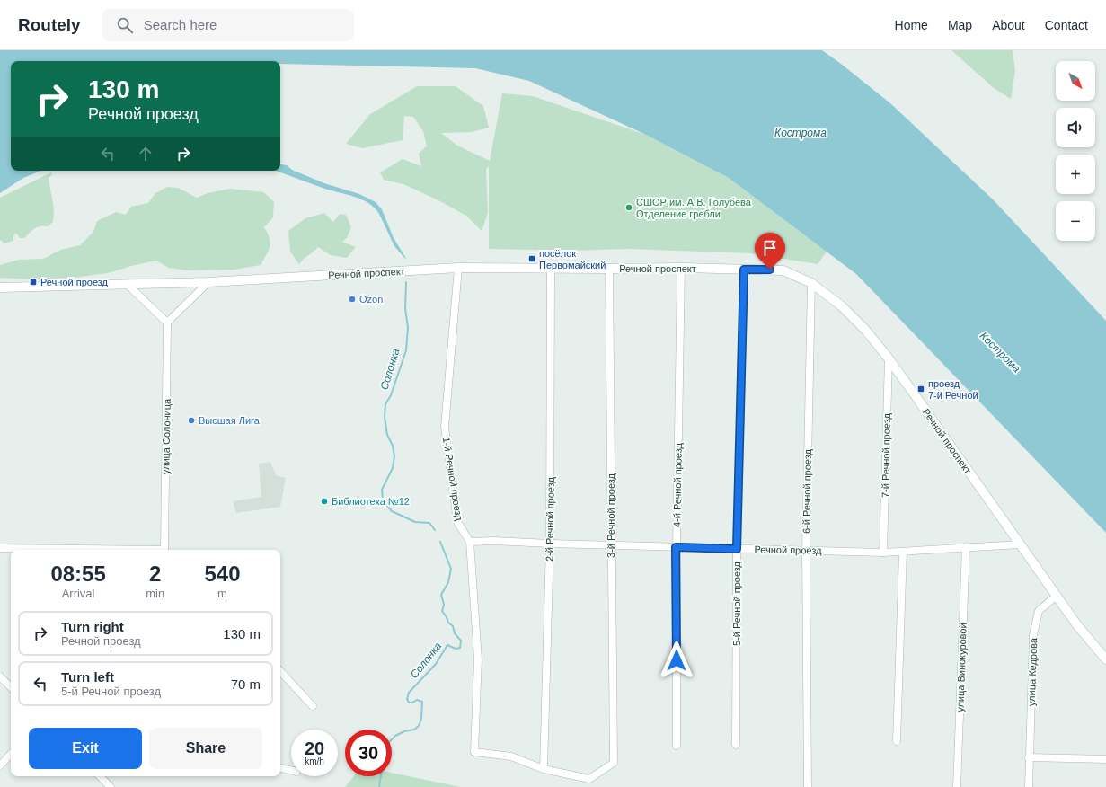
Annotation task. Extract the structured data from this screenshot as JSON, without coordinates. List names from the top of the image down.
{
  "streets": {
    "street": [
      "Речной проспект",
      "улица Солоница",
      "7-й Речной проезд",
      "1-й Речной проезд",
      "4-й Речной проезд",
      "6-й Речной проезд",
      "3-й Речной проезд",
      "2-й Речной проезд",
      "Речной проезд",
      "5-й Речной проезд",
      "улица Винокуровой",
      "улица Кедрова"
    ]
  },
  "crossings": [
    ["Речной проспект", "7-й Речной проезд"],
    ["Речной проспект", "1-й Речной проезд"],
    ["Речной проспект", "4-й Речной проезд"],
    ["Речной проспект", "6-й Речной проезд"],
    ["Речной проспект", "3-й Речной проезд"],
    ["Речной проспект", "2-й Речной проезд"],
    ["Речной проспект", "Речной проезд"],
    ["Речной проспект", "5-й Речной проезд"],
    ["Речной проспект", "улица Кедрова"],
    ["7-й Речной проезд", "Речной проезд"],
    ["1-й Речной проезд", "3-й Речной проезд"],
    ["1-й Речной проезд", "2-й Речной проезд"],
    ["1-й Речной проезд", "Речной проезд"],
    ["4-й Речной проезд", "Речной проезд"],
    ["6-й Речной проезд", "Речной проезд"],
    ["3-й Речной проезд", "2-й Речной проезд"],
    ["3-й Речной проезд", "Речной проезд"],
    ["2-й Речной проезд", "Речной проезд"],
    ["Речной проезд", "5-й Речной проезд"],
    ["Речной проезд", "улица Винокуровой"]
  ],
  "water": ["Кострома", "Солонка"],
  "places": {
    "other": [
      "СШОР им. А.В. Голубева Отделение гребли",
      "Ozon",
      "Высшая Лига",
      "Библиотека №12"
    ],
    "transit": ["посёлок Первомайский", "Речной проезд", "проезд 7-й Речной"]
  },
  "north": "bottom right",
  "page": {
    "header": "Routely",
    "search": "Search here",
    "nav": [
      "Home",
      "Map",
      "About",
      "Contact"
    ],
    "map_buttons": ["+", "−"],
    "turn": ["130 m", "Речной проезд"],
    "eta": [
      "08:55",
      "Arrival",
      "2",
      "min",
      "540",
      "m"
    ],
    "list": [
      {
        "name": "Turn right",
        "note": "Речной проезд",
        "value": "130 m"
      },
      {
        "name": "Turn left",
        "note": "5-й Речной проезд",
        "value": "70 m"
      }
    ],
    "buttons": ["Exit", "Share"],
    "speed": "20 km/h",
    "limit": "30"
  }
}
